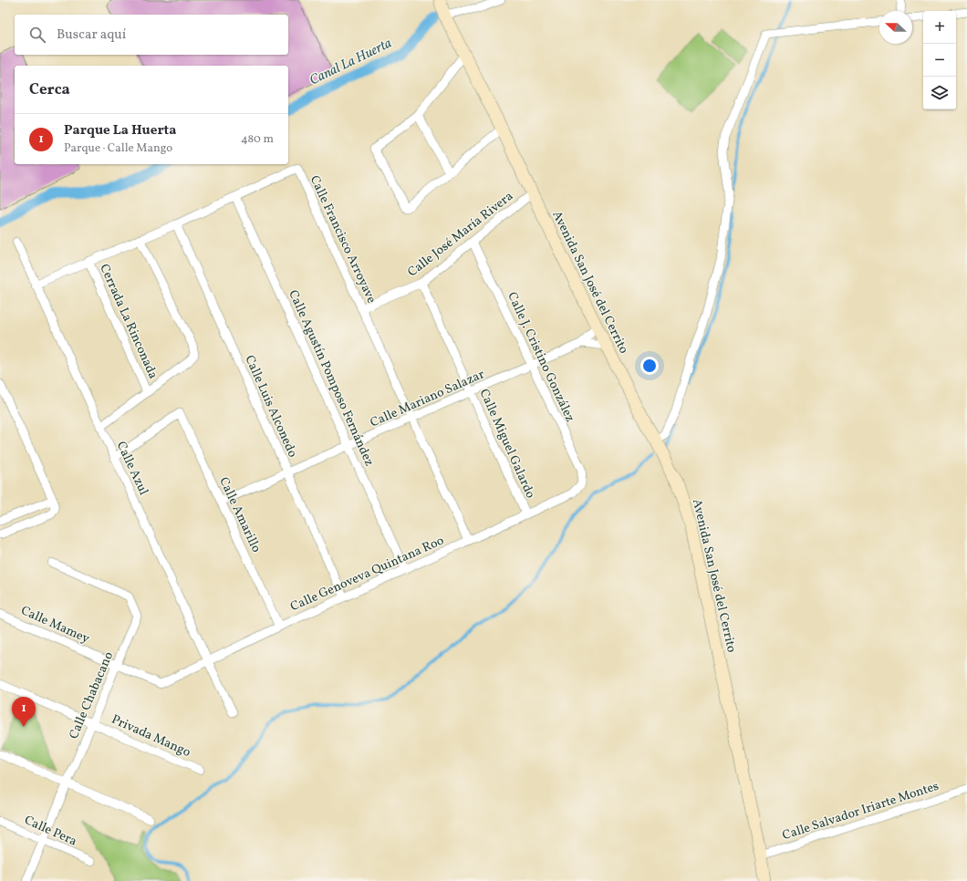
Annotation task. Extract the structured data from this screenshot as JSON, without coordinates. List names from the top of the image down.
{
  "streets": {
    "street": [
      "Calle José María Rivera",
      "Calle Francisco Arroyave",
      "Avenida San José del Cerrito",
      "Cerrada La Rinconada",
      "Calle J. Cristino González",
      "Calle Agustín Pomposo Fernández",
      "Calle Mariano Salazar",
      "Calle Luis Alconedo",
      "Calle Miguel Galardo",
      "Calle Azul",
      "Calle Amarillo",
      "Calle Genoveva Quintana Roo",
      "Calle Mamey",
      "Calle Chabacano",
      "Privada Mango",
      "Calle Salvador Iriarte Montes",
      "Calle Pera"
    ]
  },
  "crossings": [
    ["Calle José María Rivera", "Calle Francisco Arroyave"],
    ["Calle José María Rivera", "Avenida San José del Cerrito"],
    ["Calle José María Rivera", "Calle J. Cristino González"],
    ["Calle José María Rivera", "Calle Miguel Galardo"],
    ["Calle Francisco Arroyave", "Cerrada La Rinconada"],
    ["Calle Francisco Arroyave", "Calle Agustín Pomposo Fernández"],
    ["Calle Francisco Arroyave", "Calle Mariano Salazar"],
    ["Calle Francisco Arroyave", "Calle Luis Alconedo"],
    ["Calle Francisco Arroyave", "Calle Azul"],
    ["Calle Francisco Arroyave", "Calle Genoveva Quintana Roo"],
    ["Avenida San José del Cerrito", "Calle Mariano Salazar"],
    ["Avenida San José del Cerrito", "Calle Salvador Iriarte Montes"],
    ["Calle J. Cristino González", "Calle Mariano Salazar"],
    ["Calle J. Cristino González", "Calle Genoveva Quintana Roo"],
    ["Calle Agustín Pomposo Fernández", "Calle Mariano Salazar"],
    ["Calle Agustín Pomposo Fernández", "Calle Genoveva Quintana Roo"],
    ["Calle Mariano Salazar", "Calle Luis Alconedo"],
    ["Calle Mariano Salazar", "Calle Miguel Galardo"],
    ["Calle Mariano Salazar", "Calle Amarillo"],
    ["Calle Luis Alconedo", "Calle Genoveva Quintana Roo"],
    ["Calle Miguel Galardo", "Calle Genoveva Quintana Roo"],
    ["Calle Azul", "Calle Amarillo"],
    ["Calle Azul", "Calle Genoveva Quintana Roo"],
    ["Calle Amarillo", "Calle Genoveva Quintana Roo"],
    ["Calle Genoveva Quintana Roo", "Calle Mamey"],
    ["Calle Mamey", "Calle Chabacano"],
    ["Calle Chabacano", "Privada Mango"],
    ["Calle Chabacano", "Calle Pera"]
  ],
  "water": ["Canal La Huerta"],
  "north": "left",
  "page": {
    "map_buttons": ["+", "−"],
    "search": "Buscar aquí",
    "heading": "Cerca",
    "list": [
      {
        "mark": "1",
        "name": "Parque La Huerta",
        "note": "Parque · Calle Mango",
        "value": "480 m"
      }
    ],
    "pins": "1"
  }
}
